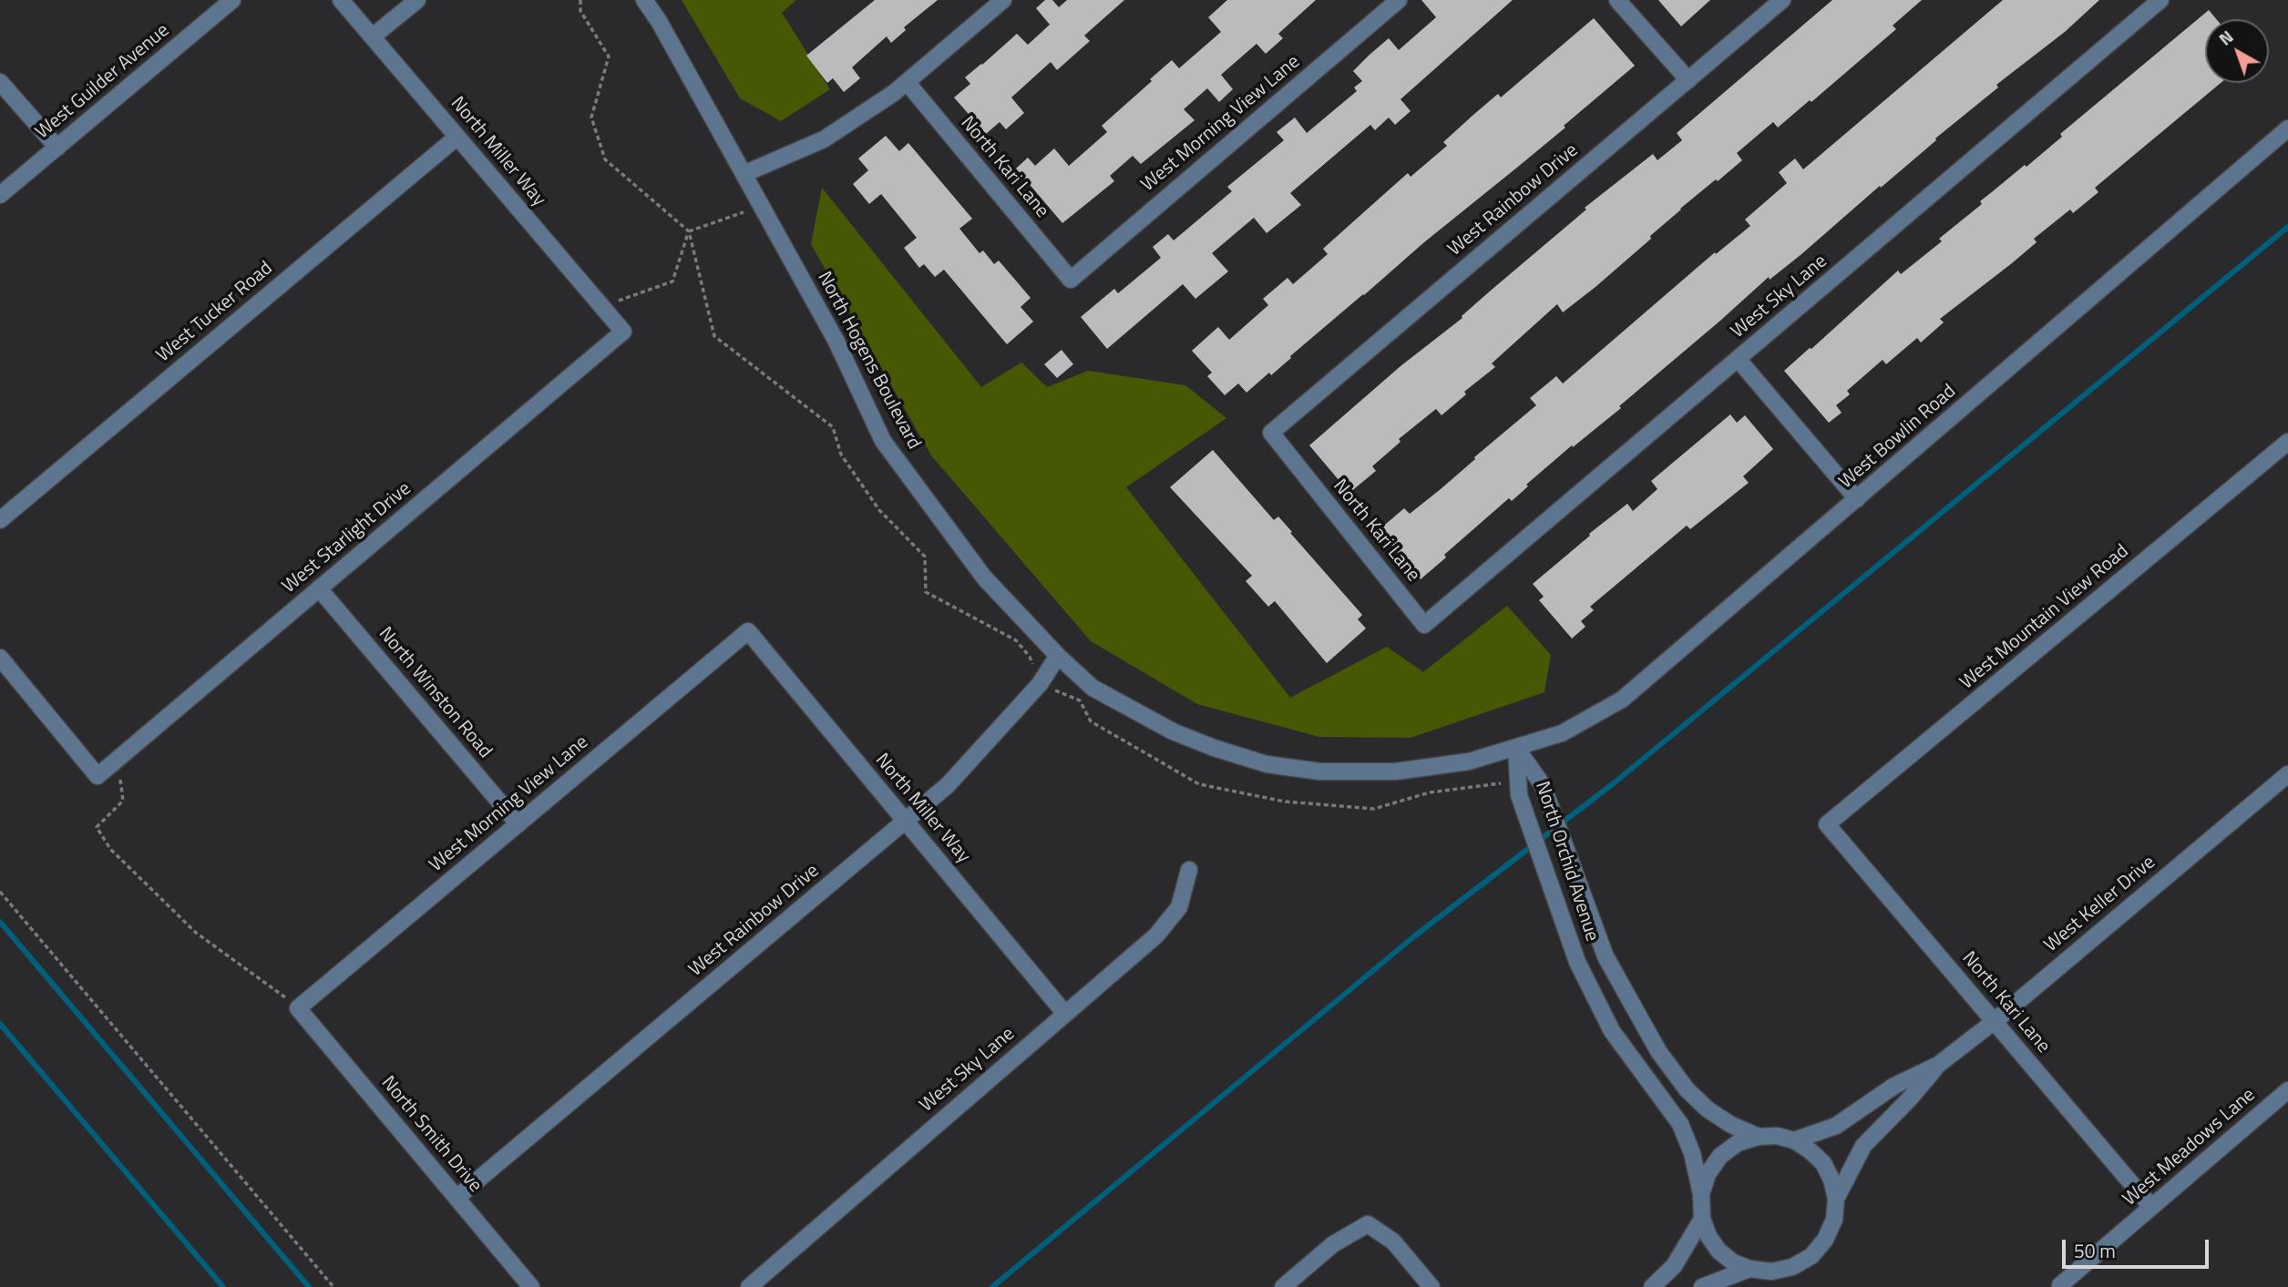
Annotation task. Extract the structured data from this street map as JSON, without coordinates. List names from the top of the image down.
{
  "streets": {
    "street": [
      "West Guilder Avenue",
      "West Morning View Lane",
      "North Miller Way",
      "North Kari Lane",
      "West Rainbow Drive",
      "West Sky Lane",
      "West Tucker Road",
      "North Hogens Boulevard",
      "West Bowlin Road",
      "West Starlight Drive",
      "West Mountain View Road",
      "North Winston Road",
      "North Orchid Avenue",
      "West Keller Drive",
      "North Smith Drive",
      "West Meadows Lane"
    ]
  },
  "crossings": [
    ["West Morning View Lane", "North Miller Way"],
    ["West Morning View Lane", "North Kari Lane"],
    ["West Morning View Lane", "North Winston Road"],
    ["West Morning View Lane", "North Smith Drive"],
    ["North Miller Way", "West Rainbow Drive"],
    ["North Miller Way", "West Sky Lane"],
    ["North Miller Way", "West Tucker Road"],
    ["North Miller Way", "West Starlight Drive"],
    ["North Kari Lane", "West Rainbow Drive"],
    ["North Kari Lane", "West Sky Lane"],
    ["North Kari Lane", "West Mountain View Road"],
    ["North Kari Lane", "West Keller Drive"],
    ["North Kari Lane", "West Meadows Lane"],
    ["West Rainbow Drive", "North Hogens Boulevard"],
    ["West Rainbow Drive", "North Smith Drive"],
    ["North Hogens Boulevard", "West Bowlin Road"],
    ["North Hogens Boulevard", "North Orchid Avenue"],
    ["West Bowlin Road", "North Orchid Avenue"],
    ["West Starlight Drive", "North Winston Road"],
    ["North Orchid Avenue", "West Keller Drive"]
  ],
  "scale_bar": "50 m",
  "north": "top left"
}
